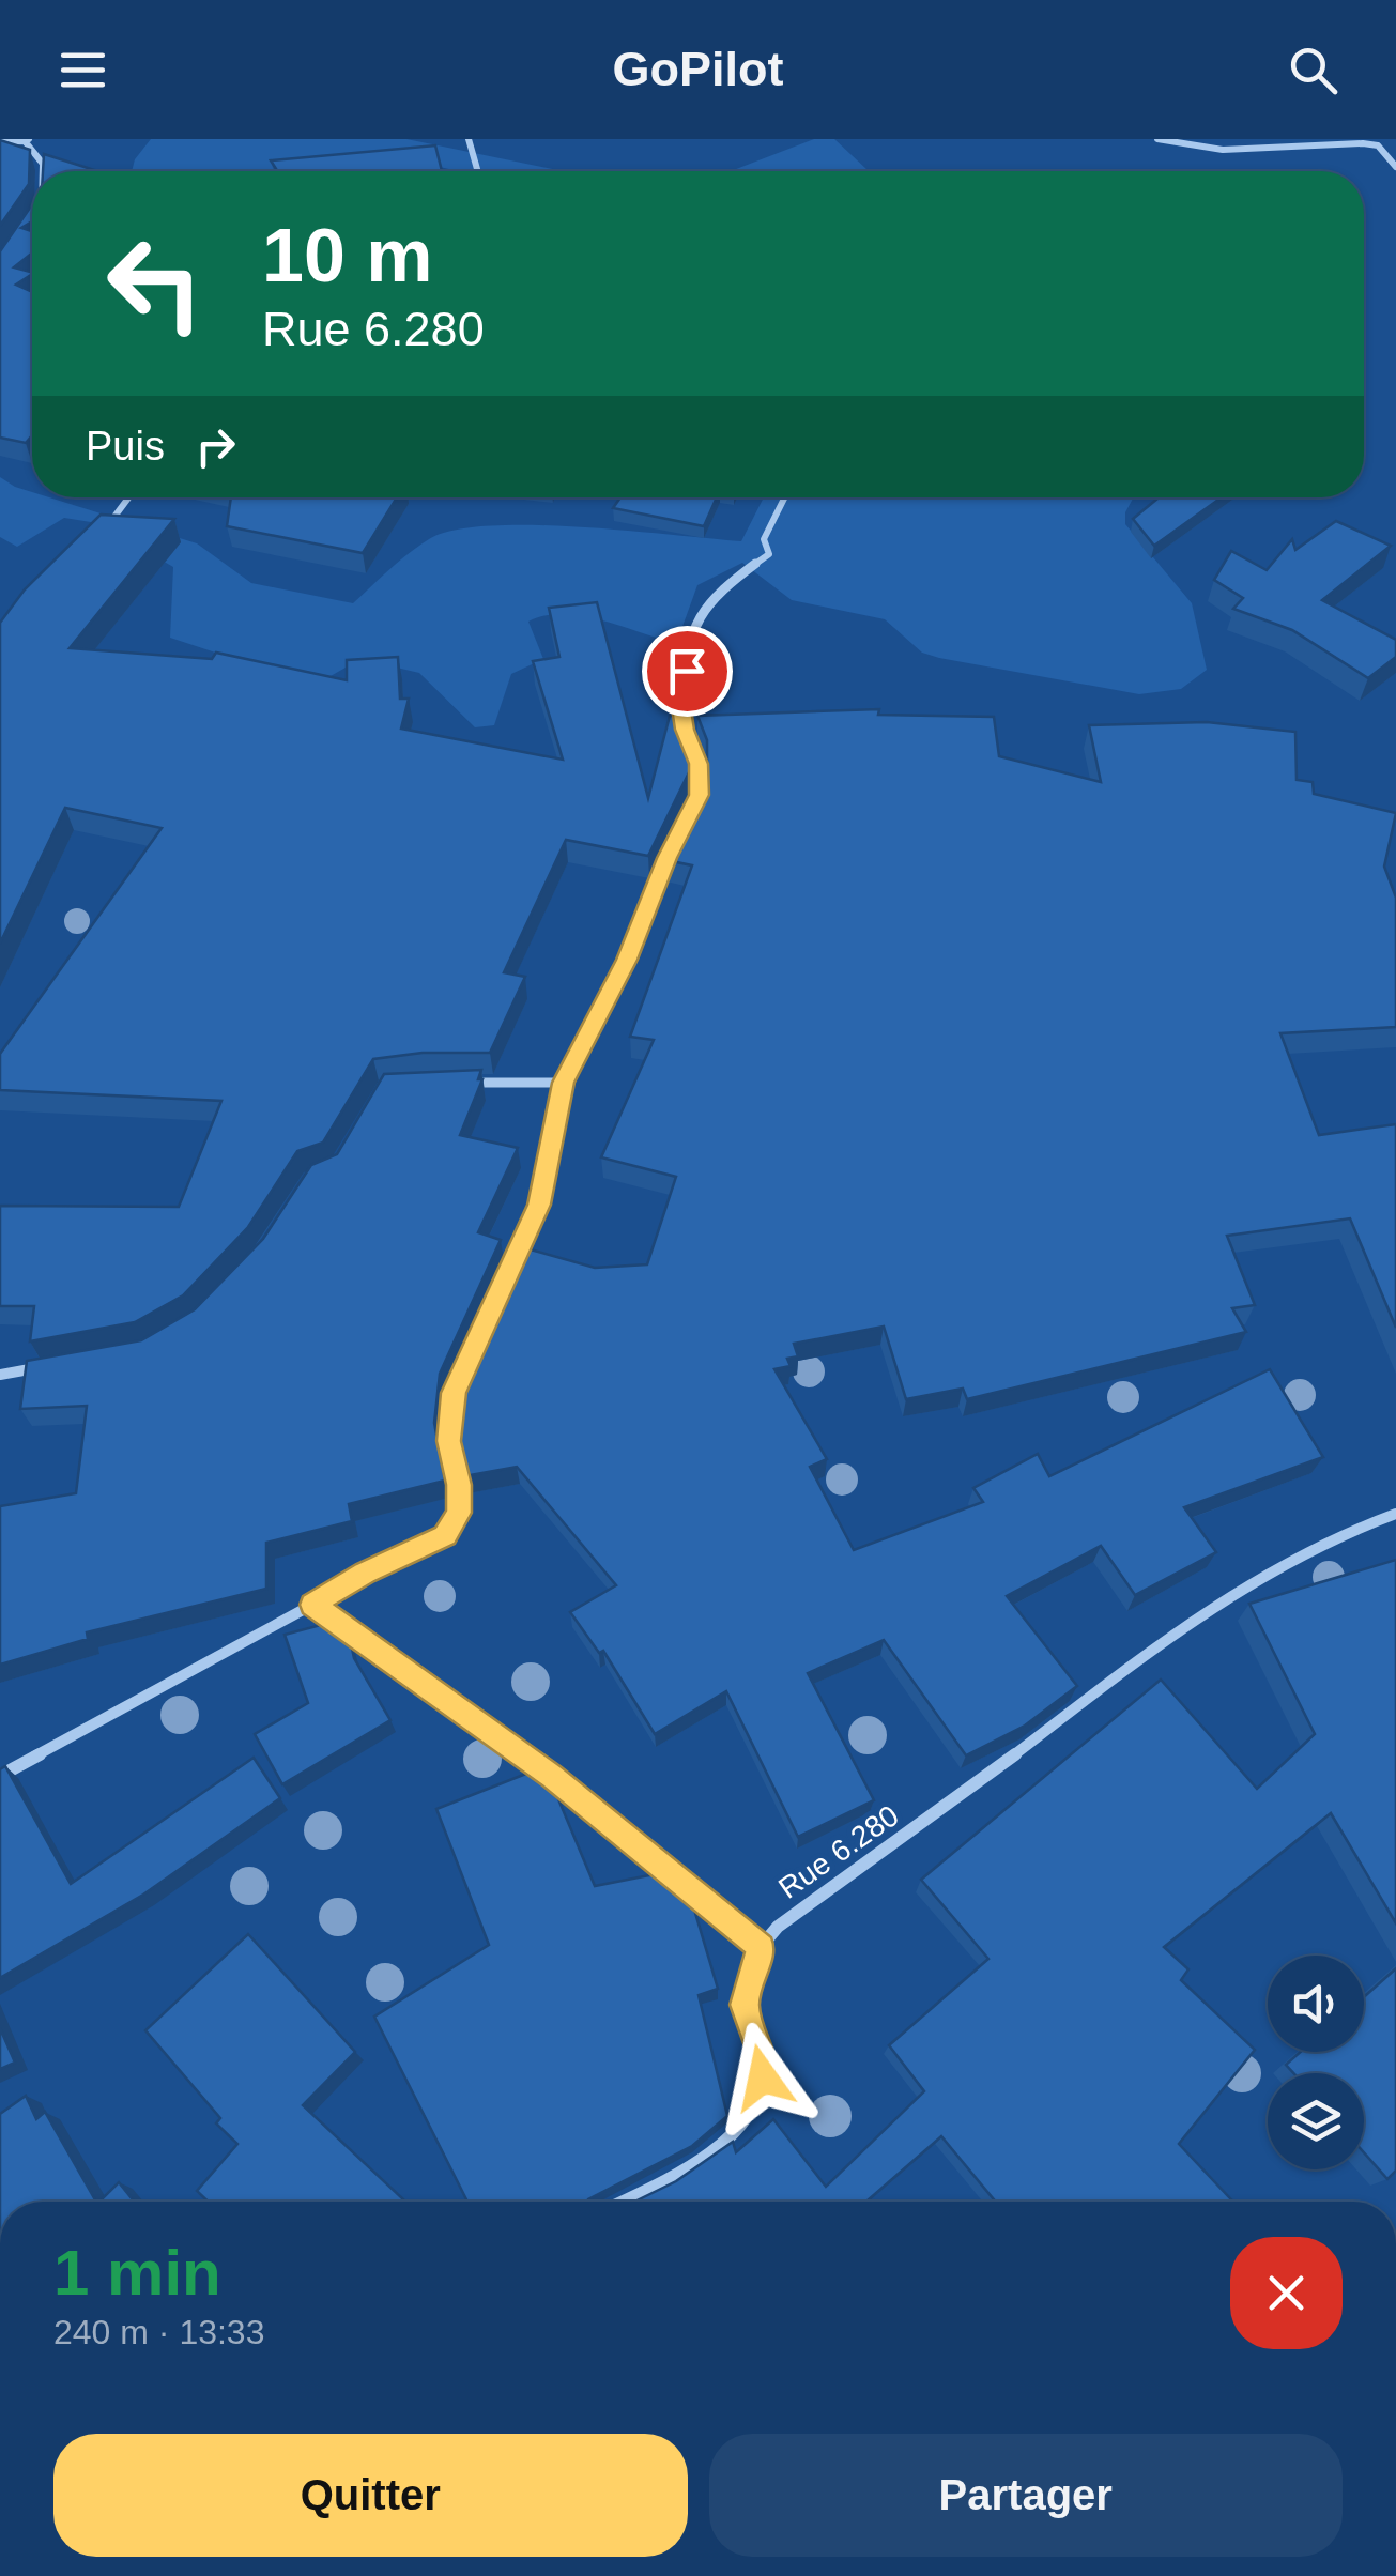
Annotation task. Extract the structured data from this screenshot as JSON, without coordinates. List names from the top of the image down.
{
  "streets": {
    "street": ["Rue 6.280"]
  },
  "page": {
    "header": "GoPilot",
    "turn": ["10 m", "Rue 6.280"],
    "then": "Puis",
    "heading": ["1 min", "240 m · 13:33"],
    "buttons": ["Quitter", "Partager"]
  }
}
